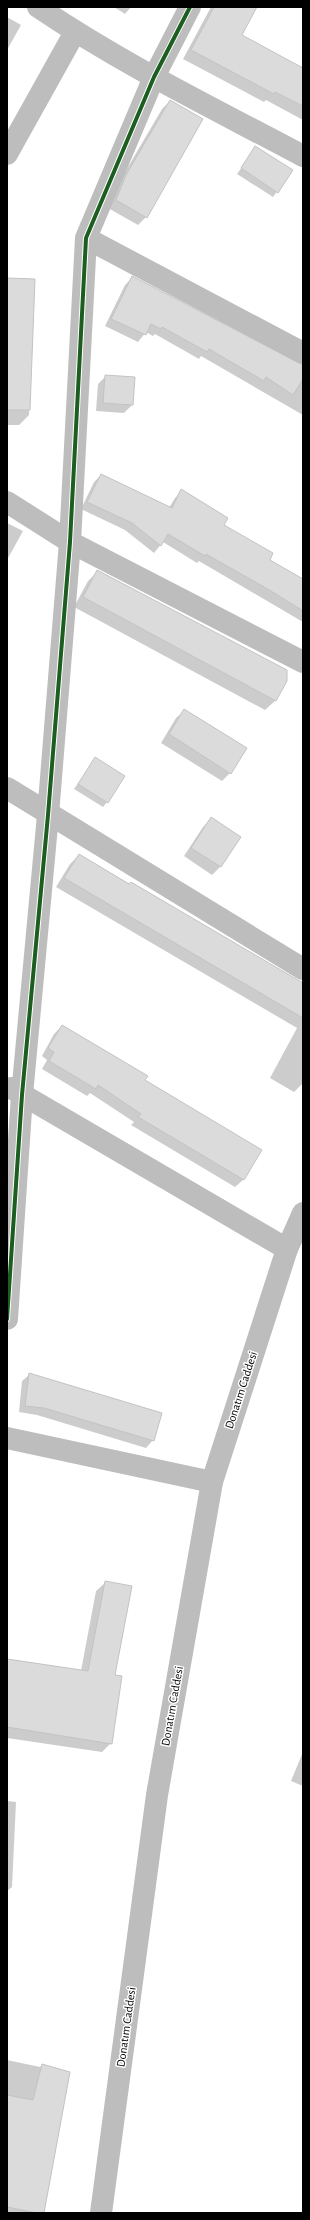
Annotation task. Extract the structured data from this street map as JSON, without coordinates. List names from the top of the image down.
{
  "streets": {
    "street": ["Donatım Caddesi"]
  }
}
